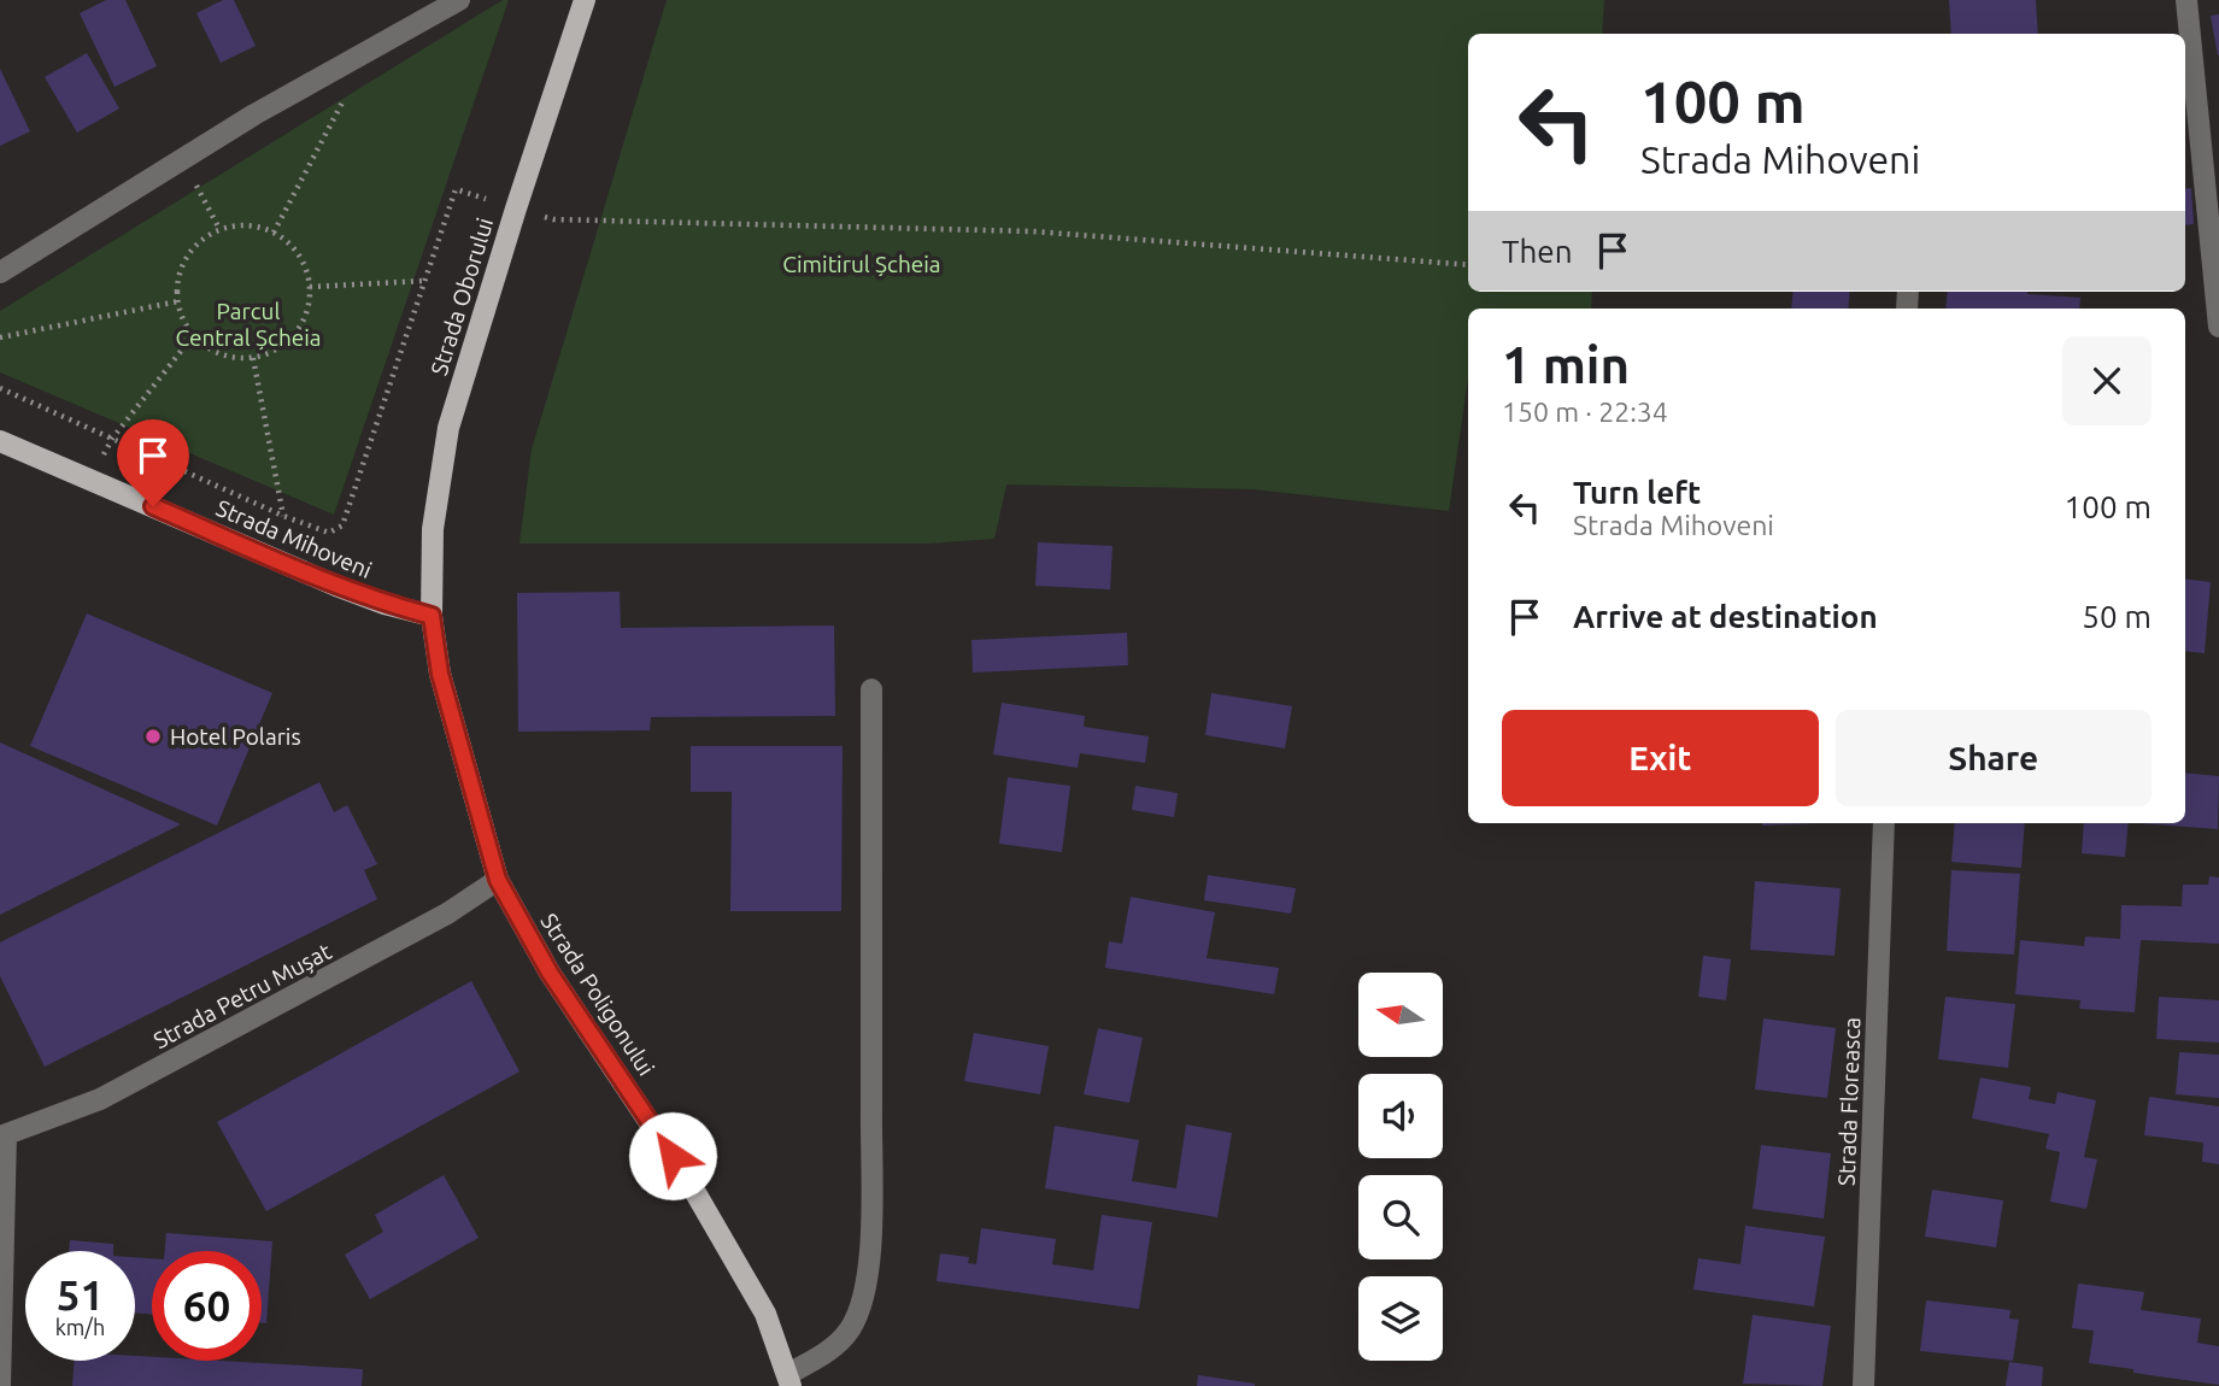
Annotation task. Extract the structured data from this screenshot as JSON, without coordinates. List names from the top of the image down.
{
  "streets": {
    "main road": ["Strada Oborului", "Strada Mihoveni", "Strada Poligonului"],
    "street": ["Strada Petru Mușat", "Strada Floreasca"]
  },
  "crossings": [
    ["Strada Oborului", "Strada Mihoveni"],
    ["Strada Oborului", "Strada Poligonului"],
    ["Strada Mihoveni", "Strada Poligonului"],
    ["Strada Poligonului", "Strada Petru Mușat"]
  ],
  "parks": ["Cimitirul Șcheia", "Parcul Central Șcheia"],
  "places": ["Hotel Polaris"],
  "north": "left",
  "page": {
    "turn": ["100 m", "Strada Mihoveni"],
    "then": "Then",
    "heading": ["1 min", "150 m · 22:34"],
    "list": [
      {
        "name": "Turn left",
        "note": "Strada Mihoveni",
        "value": "100 m"
      },
      {
        "name": "Arrive at destination",
        "value": "50 m"
      }
    ],
    "buttons": ["Exit", "Share"],
    "speed": "51 km/h",
    "limit": "60"
  }
}
